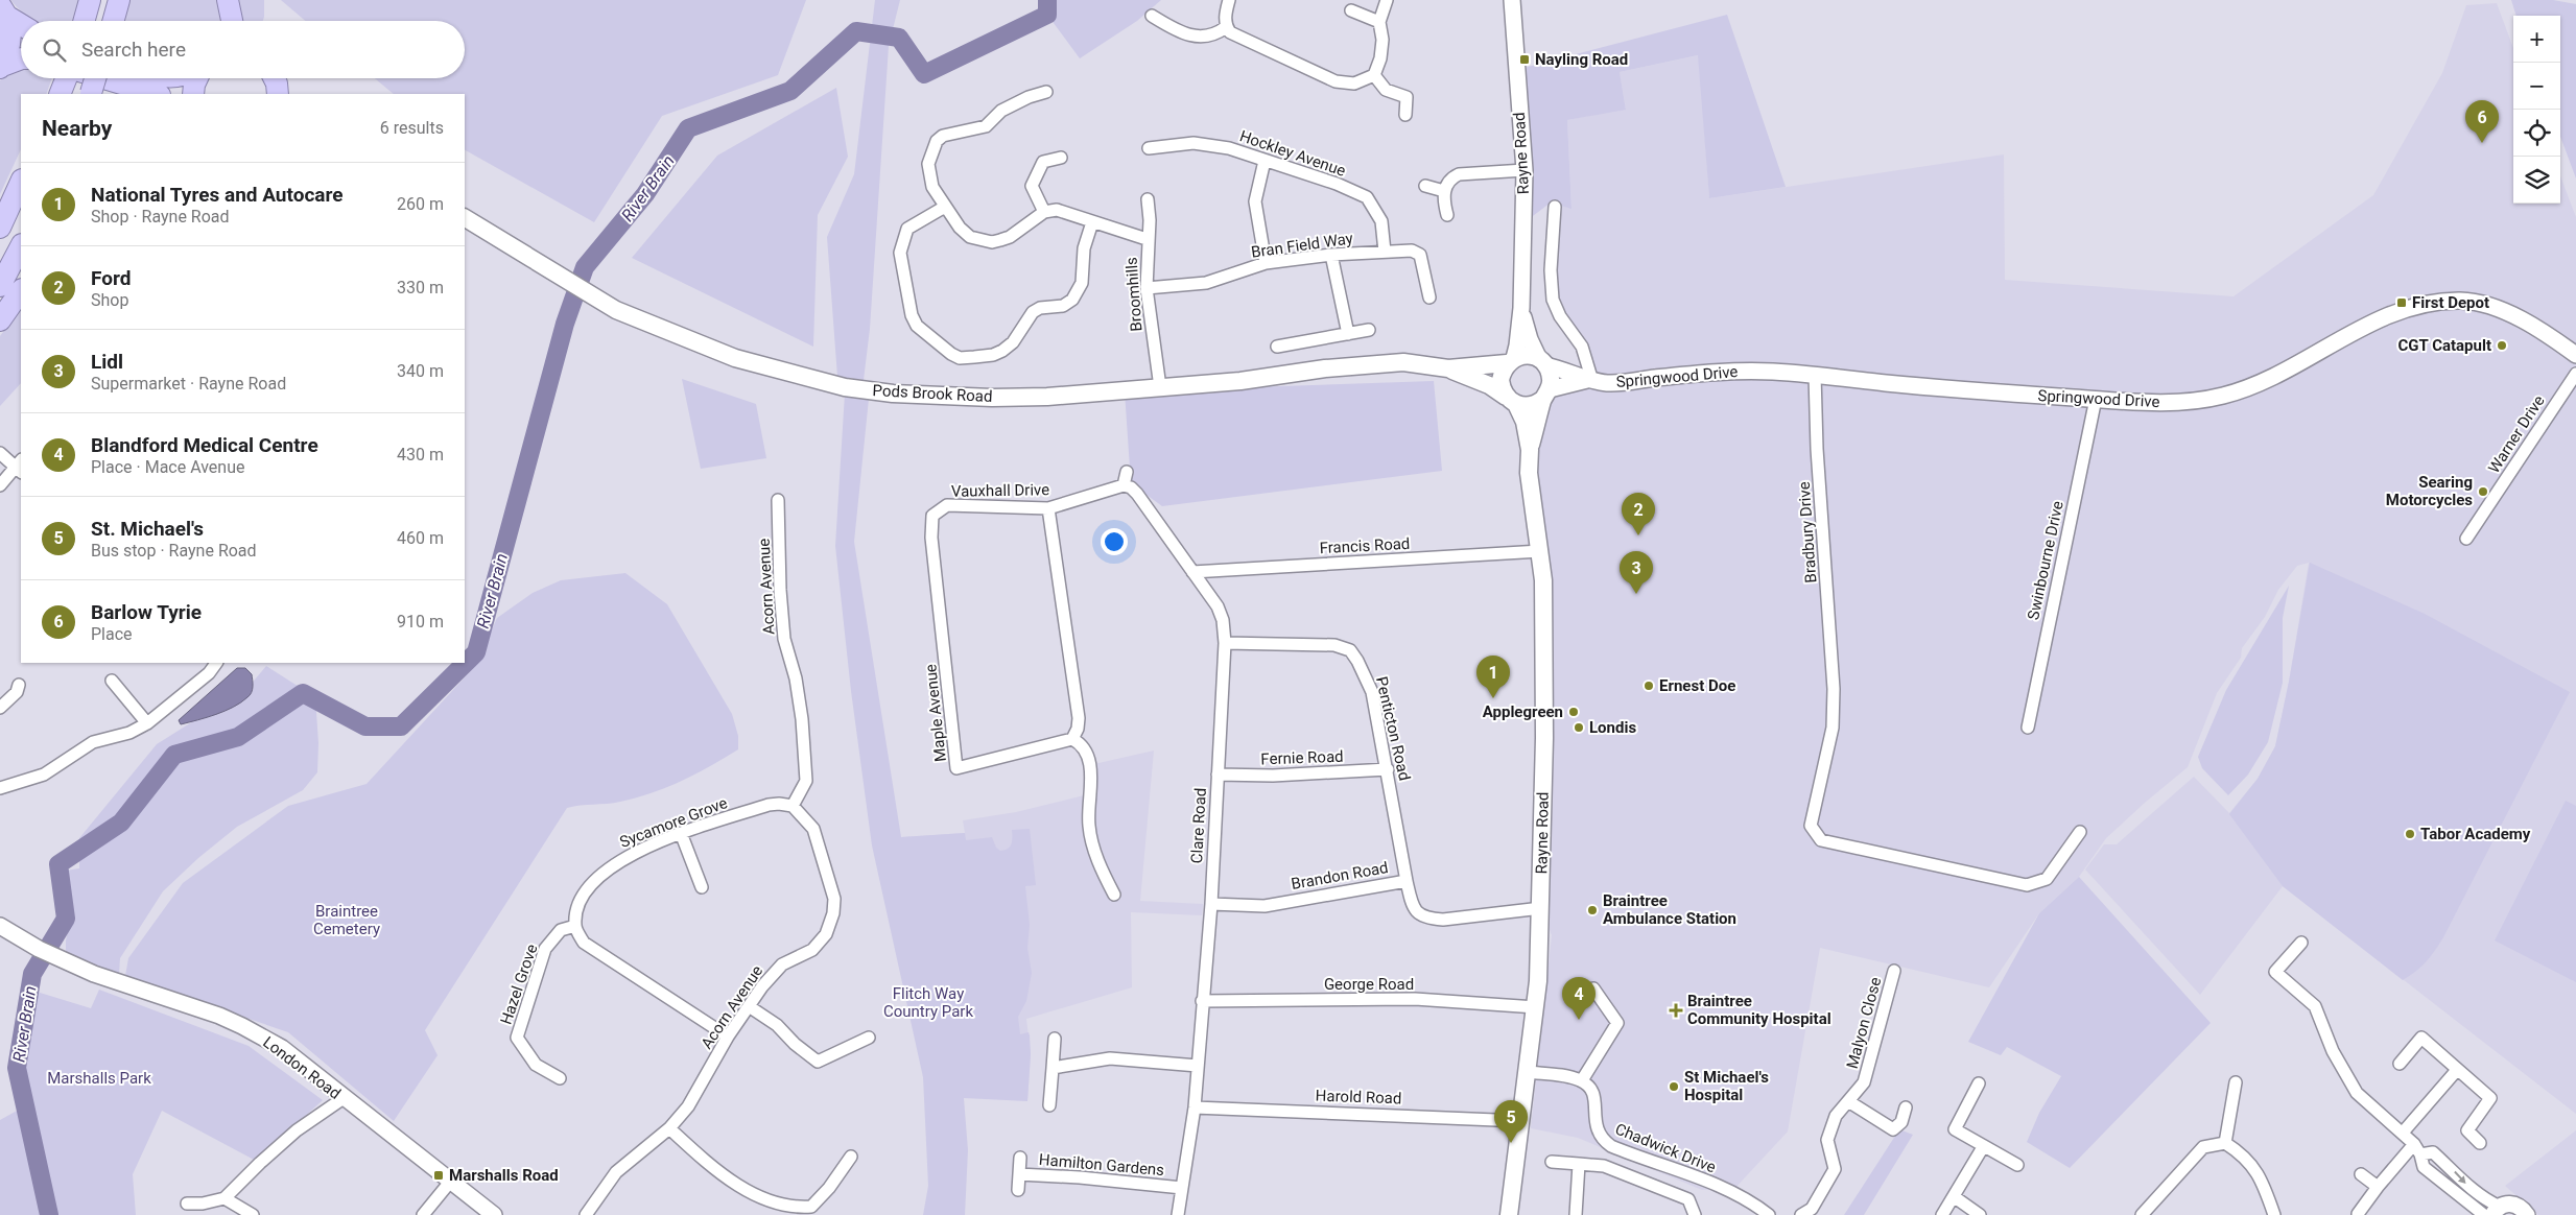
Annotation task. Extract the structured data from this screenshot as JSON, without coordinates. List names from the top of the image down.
{
  "streets": {
    "main road": ["Rayne Road", "Pods Brook Road"],
    "street": [
      "Hockley Avenue",
      "Bran Field Way",
      "Broomhills",
      "Springwood Drive",
      "Warner Drive",
      "Vauxhall Drive",
      "Bradbury Drive",
      "Francis Road",
      "Swinbourne Drive",
      "Acorn Avenue",
      "Maple Avenue",
      "Penticton Road",
      "Fernie Road",
      "Sycamore Grove",
      "Clare Road",
      "Brandon Road",
      "Hazel Grove",
      "George Road",
      "Malyon Close",
      "London Road",
      "Harold Road",
      "Chadwick Drive",
      "Hamilton Gardens"
    ]
  },
  "crossings": [
    ["Hockley Avenue", "Bran Field Way"],
    ["Rayne Road", "Springwood Drive"],
    ["Rayne Road", "Francis Road"],
    ["Rayne Road", "Brandon Road"],
    ["Rayne Road", "George Road"],
    ["Rayne Road", "Harold Road"],
    ["Bran Field Way", "Broomhills"],
    ["Broomhills", "Pods Brook Road"],
    ["Springwood Drive", "Bradbury Drive"],
    ["Springwood Drive", "Swinbourne Drive"],
    ["Vauxhall Drive", "Maple Avenue"],
    ["Vauxhall Drive", "Clare Road"],
    ["Francis Road", "Clare Road"],
    ["Acorn Avenue", "Sycamore Grove"],
    ["Penticton Road", "Fernie Road"],
    ["Penticton Road", "Clare Road"],
    ["Penticton Road", "Brandon Road"],
    ["Fernie Road", "Clare Road"],
    ["Sycamore Grove", "Hazel Grove"],
    ["Clare Road", "Brandon Road"],
    ["Clare Road", "George Road"],
    ["Clare Road", "Harold Road"],
    ["Clare Road", "Hamilton Gardens"]
  ],
  "water": ["River Brain"],
  "parks": ["Braintree Cemetery", "Flitch Way Country Park", "Marshalls Park"],
  "places": {
    "transit": ["Nayling Road", "First Depot", "Marshalls Road"],
    "other": [
      "CGT Catapult",
      "Searing Motorcycles",
      "Ernest Doe",
      "Applegreen",
      "Londis",
      "Tabor Academy",
      "Braintree Ambulance Station",
      "St Michael's Hospital"
    ],
    "health": ["Braintree Community Hospital"]
  },
  "page": {
    "map_buttons": ["+", "−"],
    "search": "Search here",
    "heading": ["Nearby", "6 results"],
    "pins": [
      "6",
      "2",
      "3",
      "1",
      "4",
      "5"
    ],
    "list": [
      {
        "mark": "1",
        "name": "National Tyres and Autocare",
        "note": "Shop · Rayne Road",
        "value": "260 m"
      },
      {
        "mark": "2",
        "name": "Ford",
        "note": "Shop",
        "value": "330 m"
      },
      {
        "mark": "3",
        "name": "Lidl",
        "note": "Supermarket · Rayne Road",
        "value": "340 m"
      },
      {
        "mark": "4",
        "name": "Blandford Medical Centre",
        "note": "Place · Mace Avenue",
        "value": "430 m"
      },
      {
        "mark": "5",
        "name": "St. Michael's",
        "note": "Bus stop · Rayne Road",
        "value": "460 m"
      },
      {
        "mark": "6",
        "name": "Barlow Tyrie",
        "note": "Place",
        "value": "910 m"
      }
    ]
  }
}
